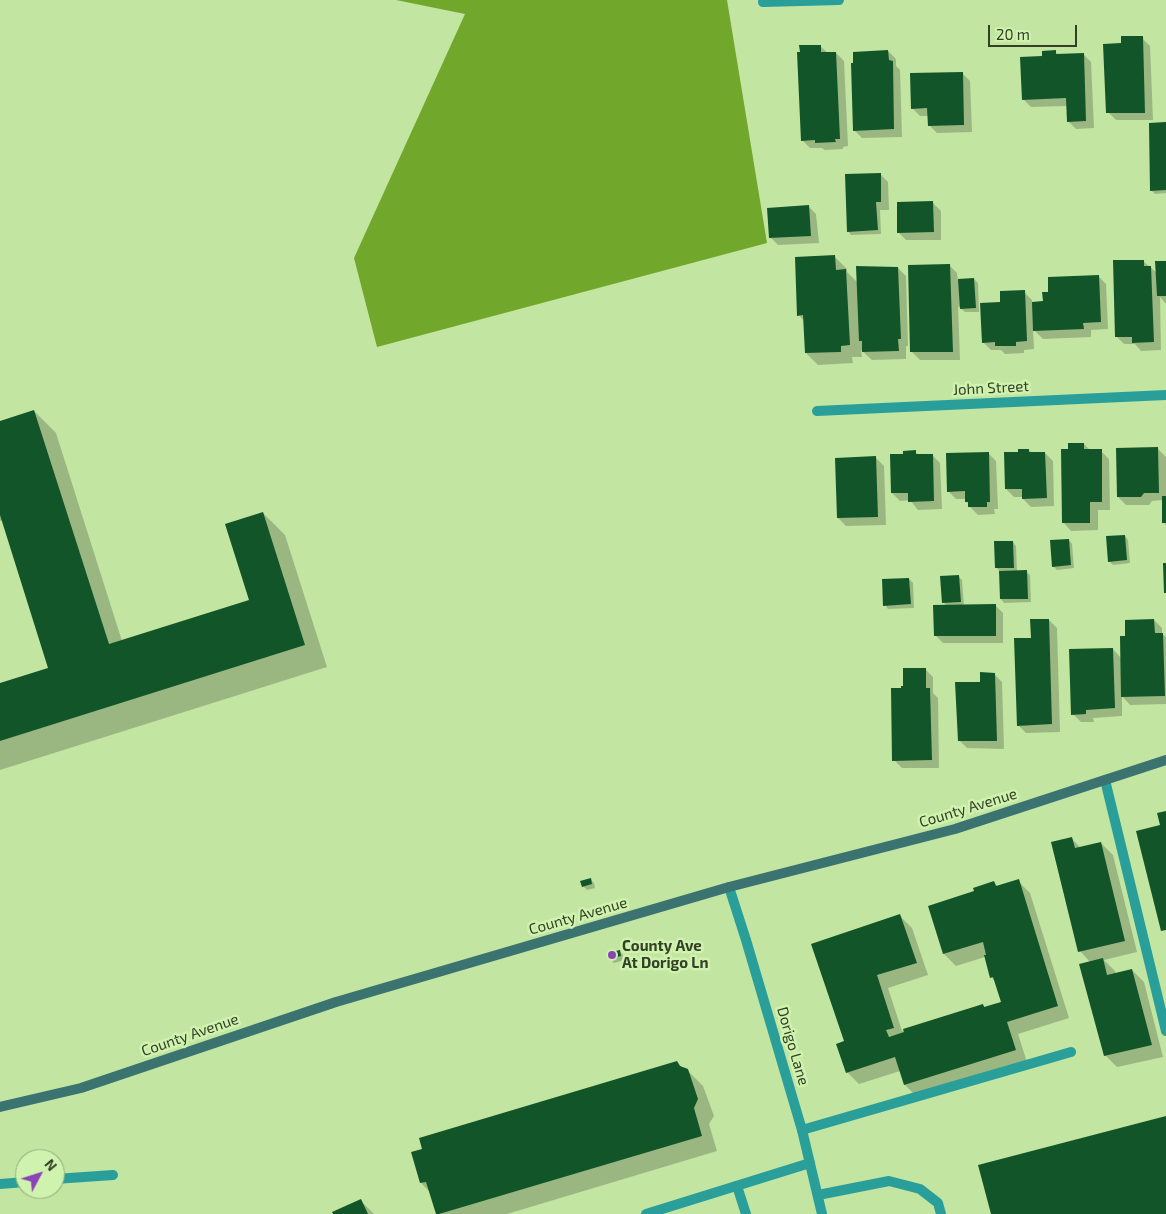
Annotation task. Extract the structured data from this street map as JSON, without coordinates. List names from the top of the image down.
{
  "streets": {
    "main road": ["County Avenue"],
    "street": ["John Street", "Dorigo Lane"]
  },
  "crossings": [
    ["County Avenue", "Dorigo Lane"]
  ],
  "places": ["County Ave At Dorigo Ln"],
  "scale_bar": "20 m",
  "north": "top right"
}
